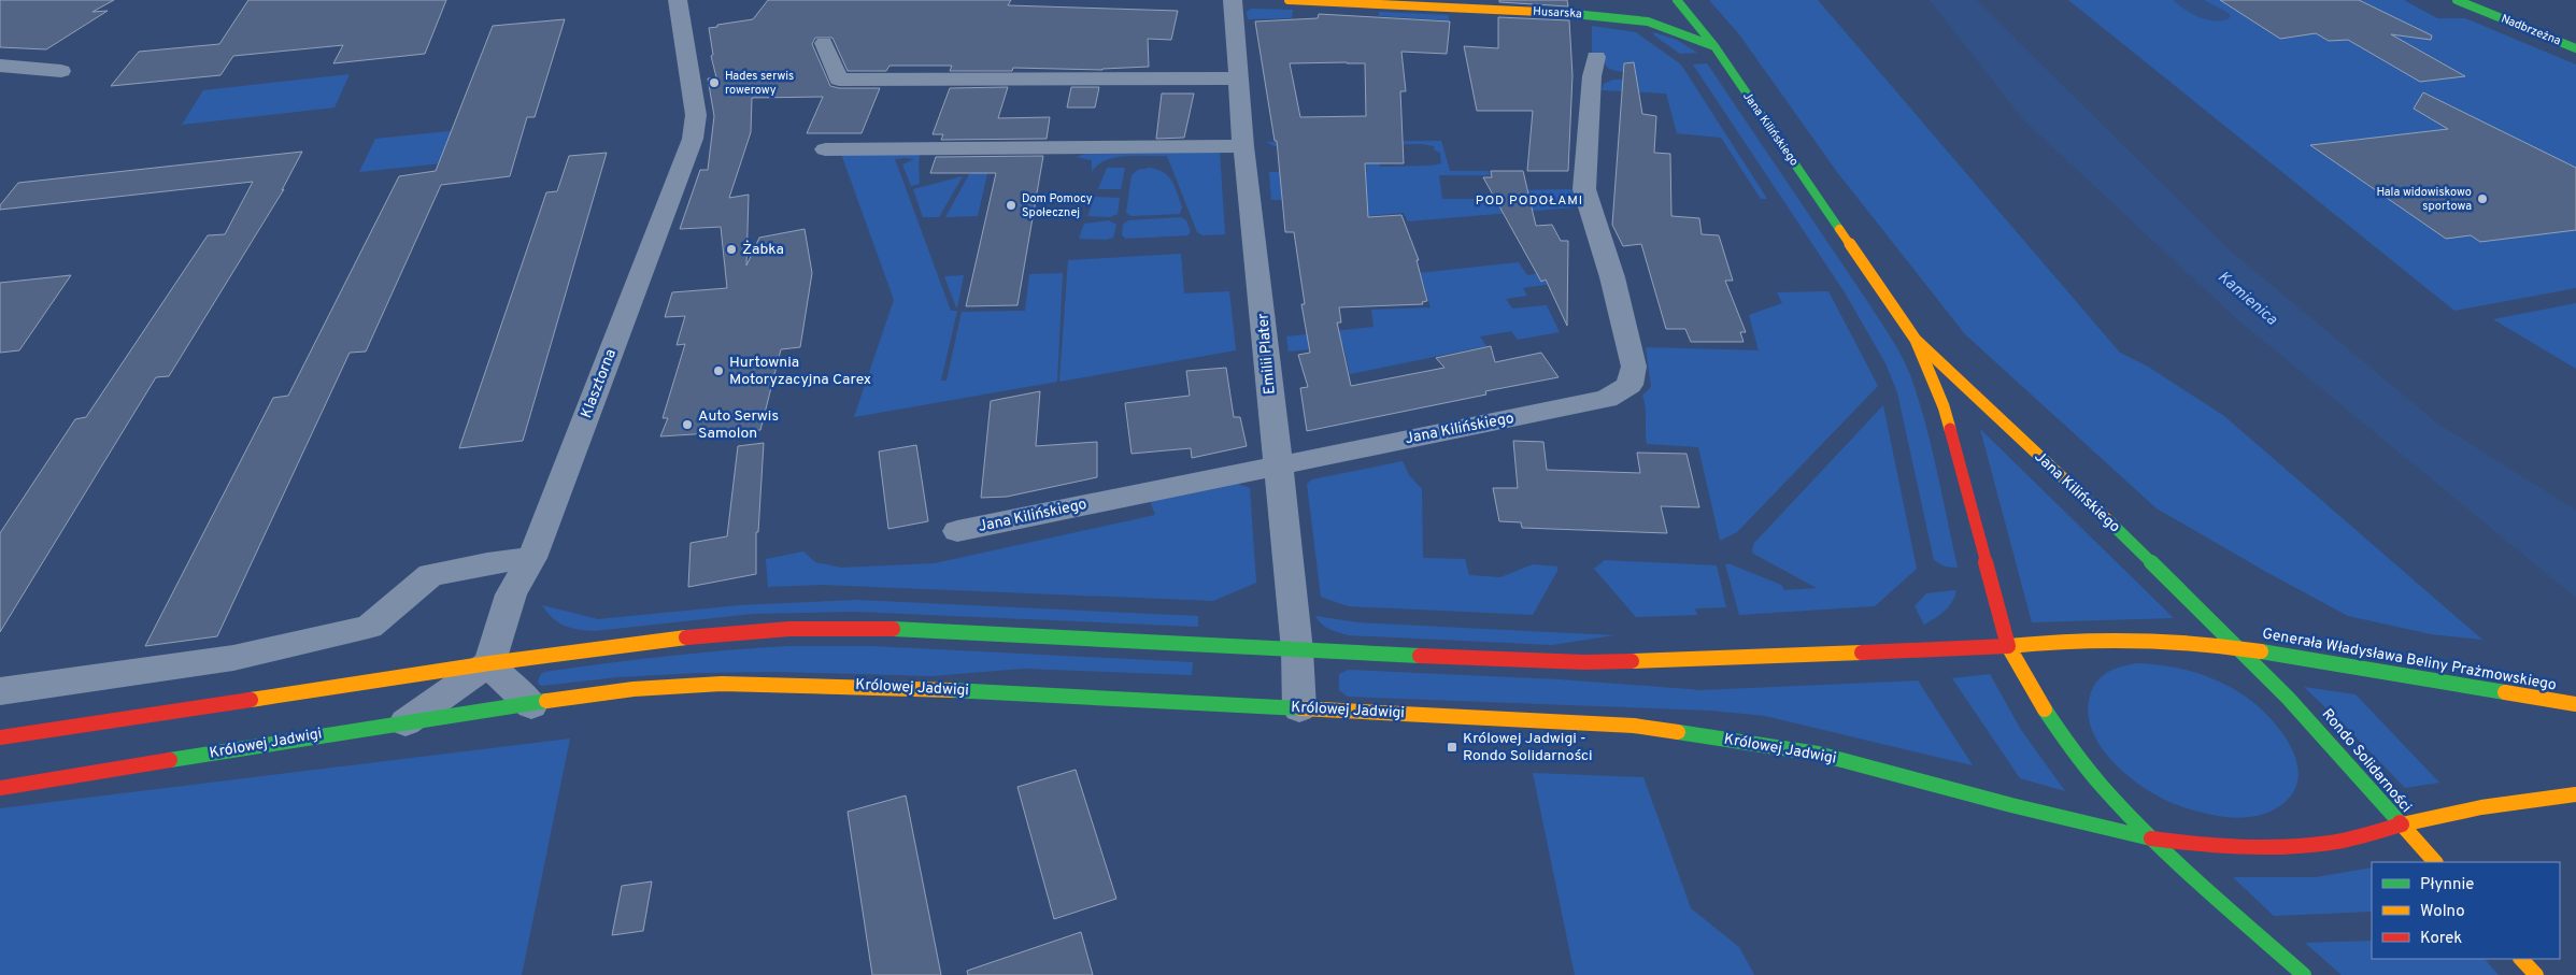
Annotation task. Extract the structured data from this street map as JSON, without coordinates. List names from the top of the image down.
{
  "streets": {
    "main road": [
      "Husarska",
      "Nadbrzeżna",
      "Jana Kilińskiego",
      "Generała Władysława Beliny Prażmowskiego",
      "Królowej Jadwigi",
      "Rondo Solidarności"
    ],
    "street": ["Emilii Plater", "Klasztorna"]
  },
  "crossings": [
    ["Husarska", "Jana Kilińskiego"],
    ["Jana Kilińskiego", "Emilii Plater"],
    ["Jana Kilińskiego", "Generała Władysława Beliny Prażmowskiego"],
    ["Jana Kilińskiego", "Rondo Solidarności"],
    ["Emilii Plater", "Królowej Jadwigi"],
    ["Generała Władysława Beliny Prażmowskiego", "Rondo Solidarności"],
    ["Królowej Jadwigi", "Rondo Solidarności"]
  ],
  "districts": ["POD PODOŁAMI"],
  "water": ["Kamienica"],
  "places": {
    "other": [
      "Hades serwis rowerowy",
      "Hala widowiskowo sportowa",
      "Dom Pomocy Społecznej",
      "Żabka",
      "Hurtownia Motoryzacyjna Carex",
      "Auto Serwis Samolon"
    ],
    "transit": ["Królowej Jadwigi - Rondo Solidarności"]
  },
  "legend": ["Płynnie", "Wolno", "Korek"]
}
